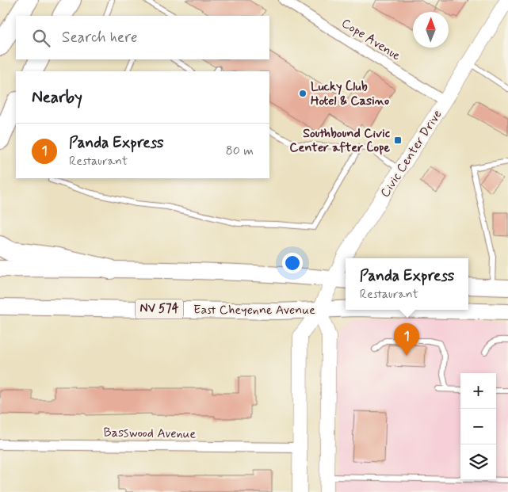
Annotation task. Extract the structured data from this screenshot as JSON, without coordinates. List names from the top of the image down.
{
  "streets": {
    "main road": ["Civic Center Drive", "NV 574", "East Cheyenne Avenue"],
    "street": ["Cope Avenue", "Basswood Avenue"]
  },
  "crossings": [
    ["Cope Avenue", "Civic Center Drive"],
    ["Civic Center Drive", "East Cheyenne Avenue"],
    ["Civic Center Drive", "Basswood Avenue"]
  ],
  "places": {
    "other": ["Lucky Club Hotel & Casino"],
    "transit": ["Southbound Civic Center after Cope"]
  },
  "north": "top",
  "page": {
    "search": "Search here",
    "heading": "Nearby",
    "list": [
      {
        "mark": "1",
        "name": "Panda Express",
        "note": "Restaurant",
        "value": "80 m"
      }
    ],
    "popup": ["Panda Express", "Restaurant"],
    "pins": "1",
    "map_buttons": ["+", "−"]
  }
}
